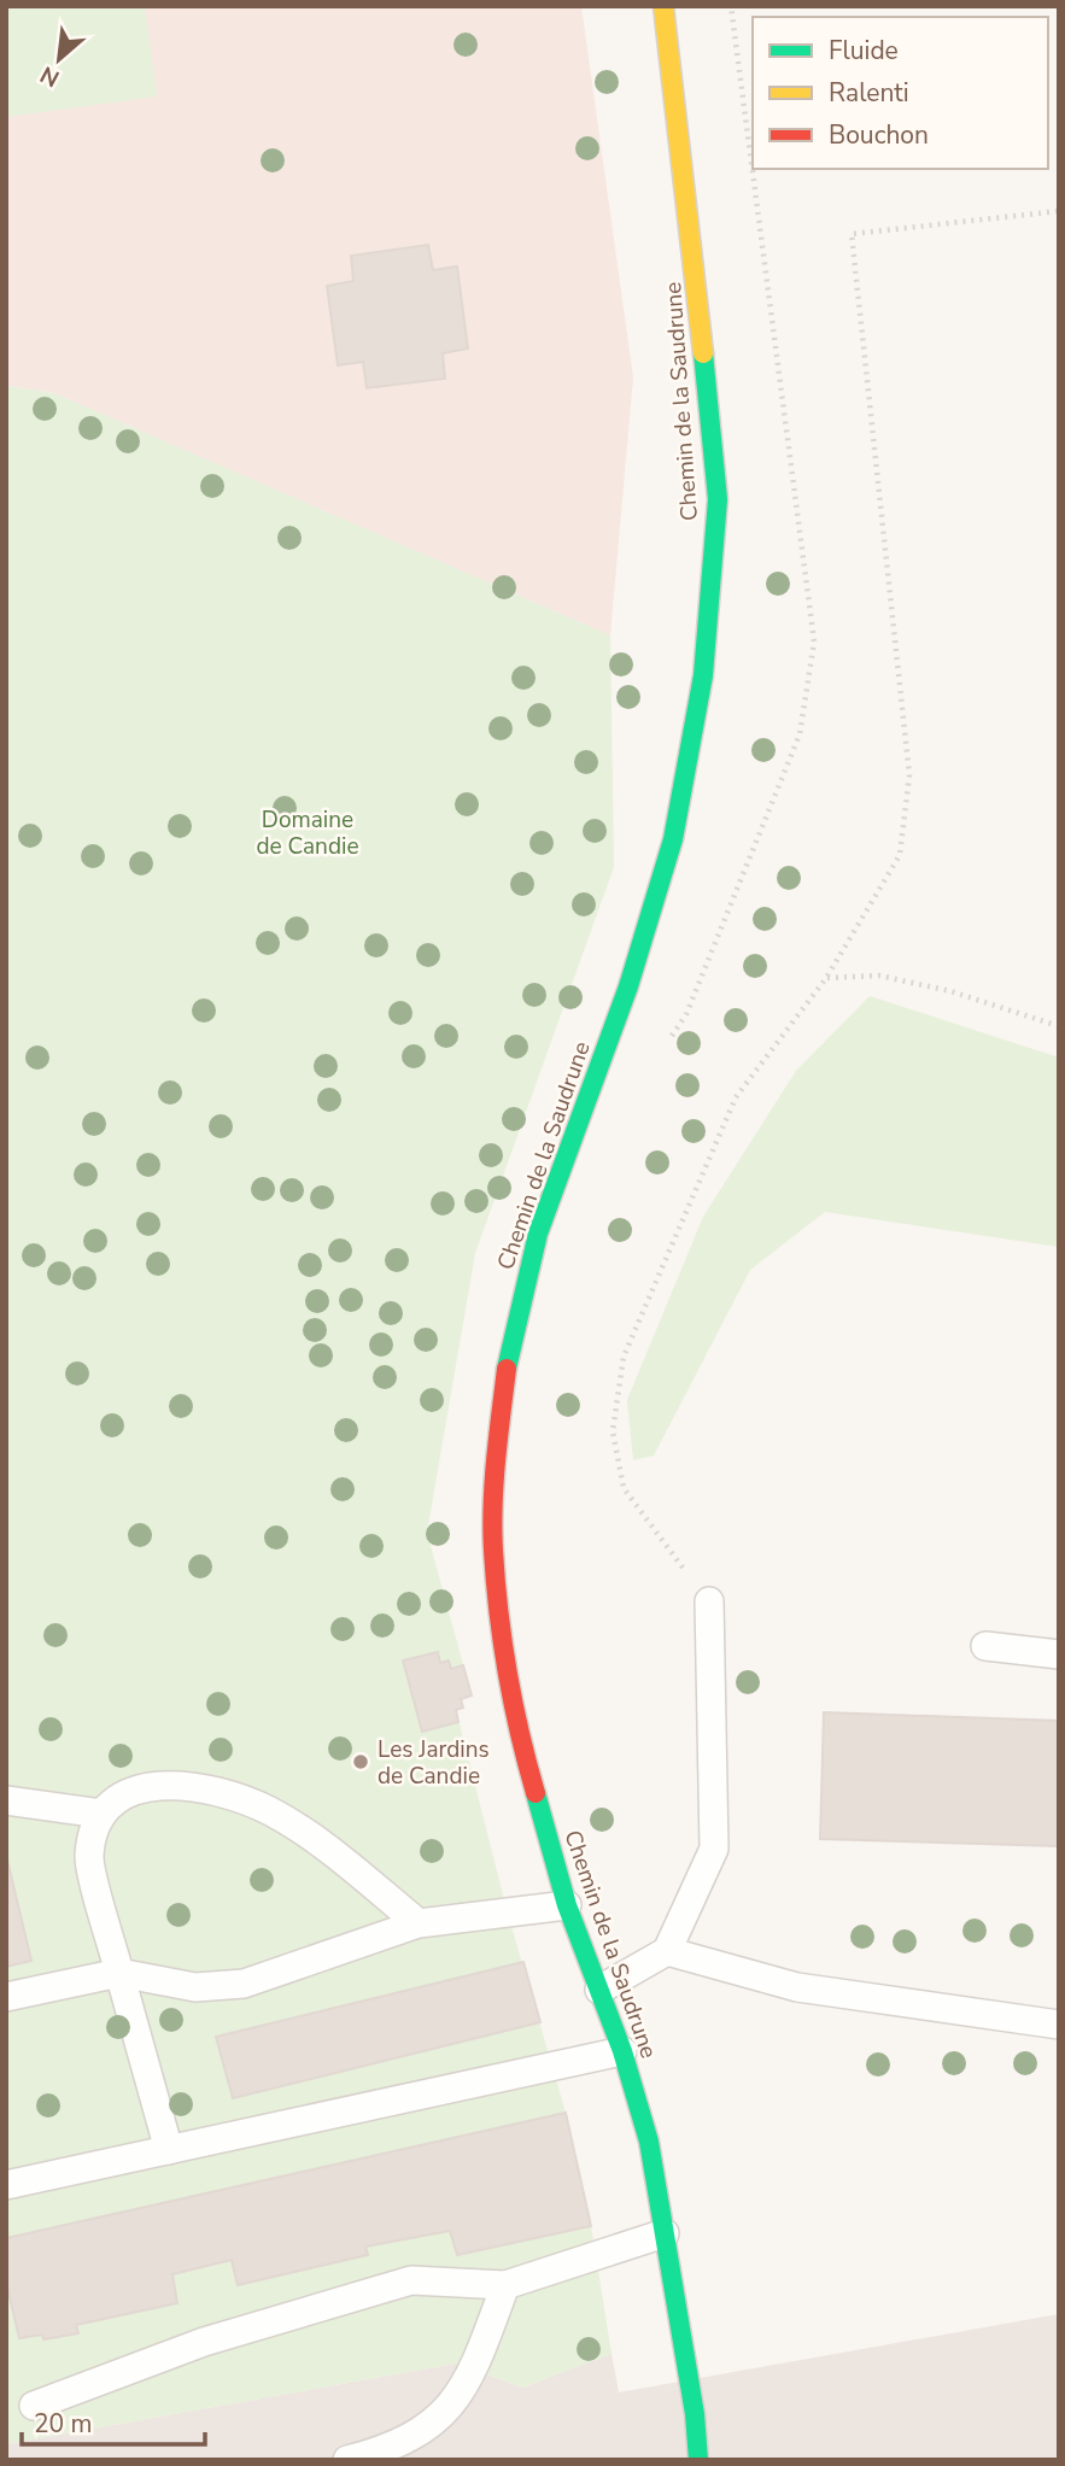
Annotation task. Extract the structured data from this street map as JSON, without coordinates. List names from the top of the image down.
{
  "streets": {
    "street": ["Chemin de la Saudrune"]
  },
  "parks": ["Domaine de Candie"],
  "places": ["Les Jardins de Candie"],
  "legend": ["Fluide", "Ralenti", "Bouchon"],
  "scale_bar": "20 m",
  "north": "bottom left"
}
